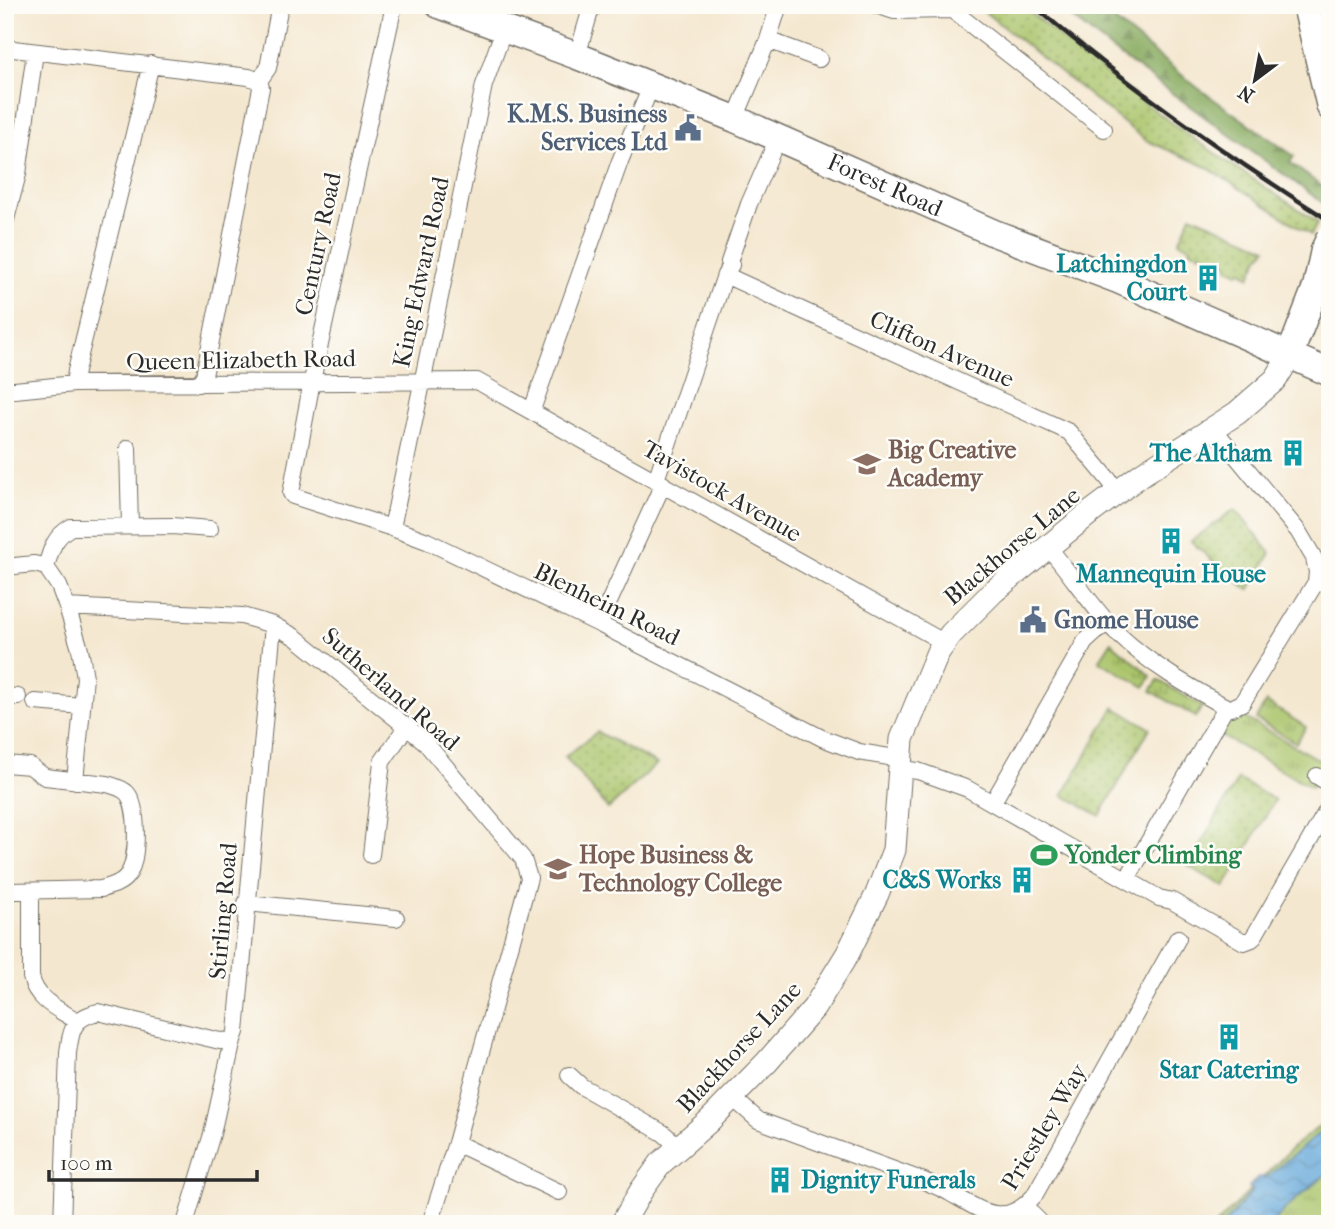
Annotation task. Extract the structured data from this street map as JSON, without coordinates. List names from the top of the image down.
{
  "streets": {
    "main road": ["Forest Road", "Blackhorse Lane"],
    "street": [
      "Century Road",
      "King Edward Road",
      "Clifton Avenue",
      "Queen Elizabeth Road",
      "Tavistock Avenue",
      "Blenheim Road",
      "Sutherland Road",
      "Stirling Road",
      "Priestley Way"
    ]
  },
  "crossings": [
    ["Forest Road", "King Edward Road"],
    ["Forest Road", "Blackhorse Lane"],
    ["Century Road", "Queen Elizabeth Road"],
    ["Century Road", "Blenheim Road"],
    ["King Edward Road", "Queen Elizabeth Road"],
    ["King Edward Road", "Blenheim Road"],
    ["Clifton Avenue", "Blackhorse Lane"],
    ["Queen Elizabeth Road", "Tavistock Avenue"],
    ["Tavistock Avenue", "Blackhorse Lane"],
    ["Blackhorse Lane", "Blenheim Road"],
    ["Blackhorse Lane", "Priestley Way"],
    ["Sutherland Road", "Stirling Road"]
  ],
  "places": {
    "public building": ["K.M.S. Business Services Ltd", "Gnome House"],
    "building": [
      "Latchingdon Court",
      "The Altham",
      "Mannequin House",
      "C&S Works",
      "Star Catering",
      "Dignity Funerals"
    ],
    "school or university": ["Big Creative Academy", "Hope Business & Technology College"],
    "sports": ["Yonder Climbing"]
  },
  "scale_bar": "100 m",
  "north": "bottom left"
}
